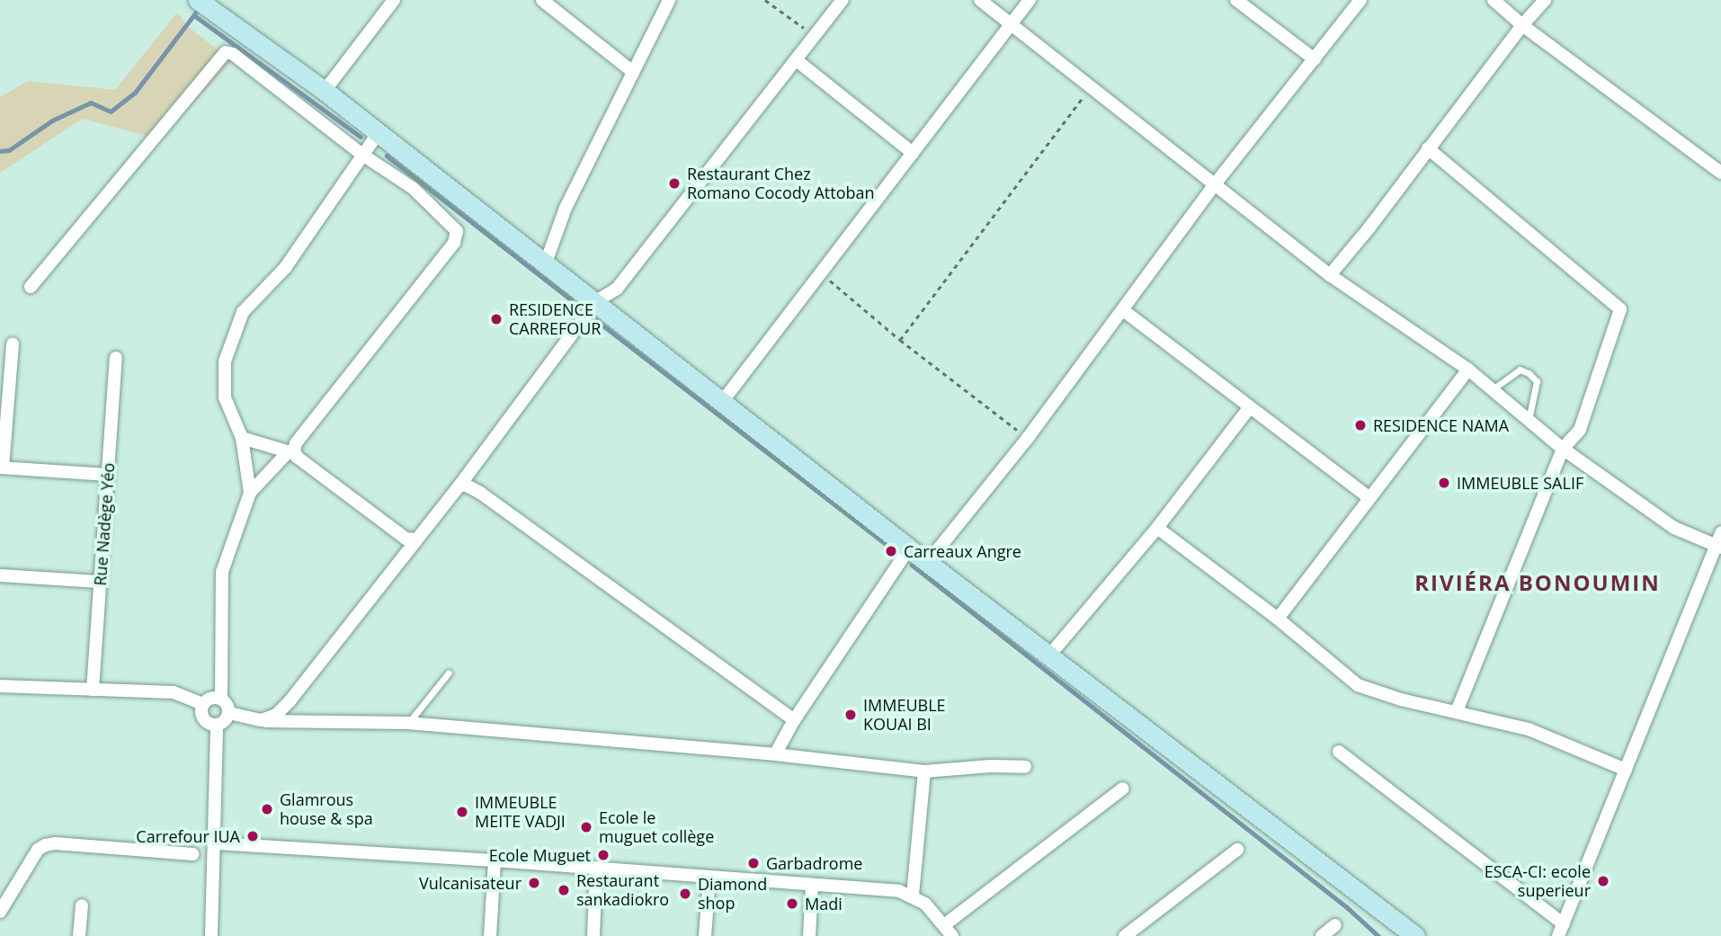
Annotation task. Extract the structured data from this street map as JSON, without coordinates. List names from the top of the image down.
{
  "streets": {
    "street": ["Rue Nadège Yéo"]
  },
  "districts": ["RIVIÉRA BONOUMIN"],
  "places": [
    "Restaurant Chez Romano Cocody Attoban",
    "RESIDENCE CARREFOUR",
    "RESIDENCE NAMA",
    "IMMEUBLE SALIF",
    "Carreaux Angre",
    "IMMEUBLE KOUAI BI",
    "Glamrous house & spa",
    "IMMEUBLE MEITE VADJI",
    "Ecole le muguet collège",
    "Carrefour IUA",
    "Ecole Muguet",
    "Garbadrome",
    "ESCA-CI: ecole superieur",
    "Vulcanisateur",
    "Restaurant sankadiokro",
    "Diamond shop",
    "Madi"
  ]
}
